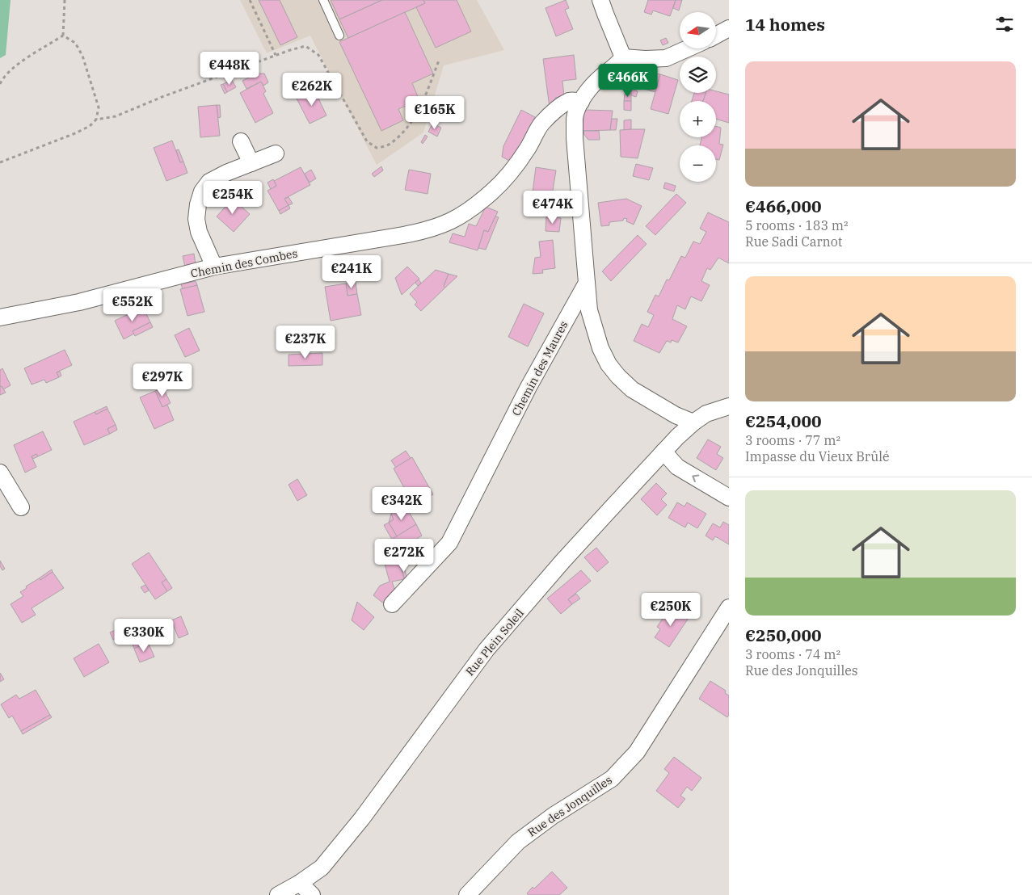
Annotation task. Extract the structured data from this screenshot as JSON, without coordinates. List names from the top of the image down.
{
  "streets": {
    "street": [
      "Chemin des Combes",
      "Chemin des Maures",
      "Rue Plein Soleil",
      "Rue des Jonquilles"
    ]
  },
  "north": "left",
  "page": {
    "heading": "14 homes",
    "map_buttons": ["+", "−"],
    "list": [
      {
        "name": "€466,000",
        "note": "5 rooms · 183 m² · Rue Sadi Carnot"
      },
      {
        "name": "€254,000",
        "note": "3 rooms · 77 m² · Impasse du Vieux Brûlé"
      },
      {
        "name": "€250,000",
        "note": "3 rooms · 74 m² · Rue des Jonquilles"
      }
    ],
    "price": [
      "€448K",
      "€466K",
      "€262K",
      "€165K",
      "€254K",
      "€474K",
      "€241K",
      "€552K",
      "€237K",
      "€297K",
      "€342K",
      "€272K",
      "€250K",
      "€330K"
    ]
  }
}
